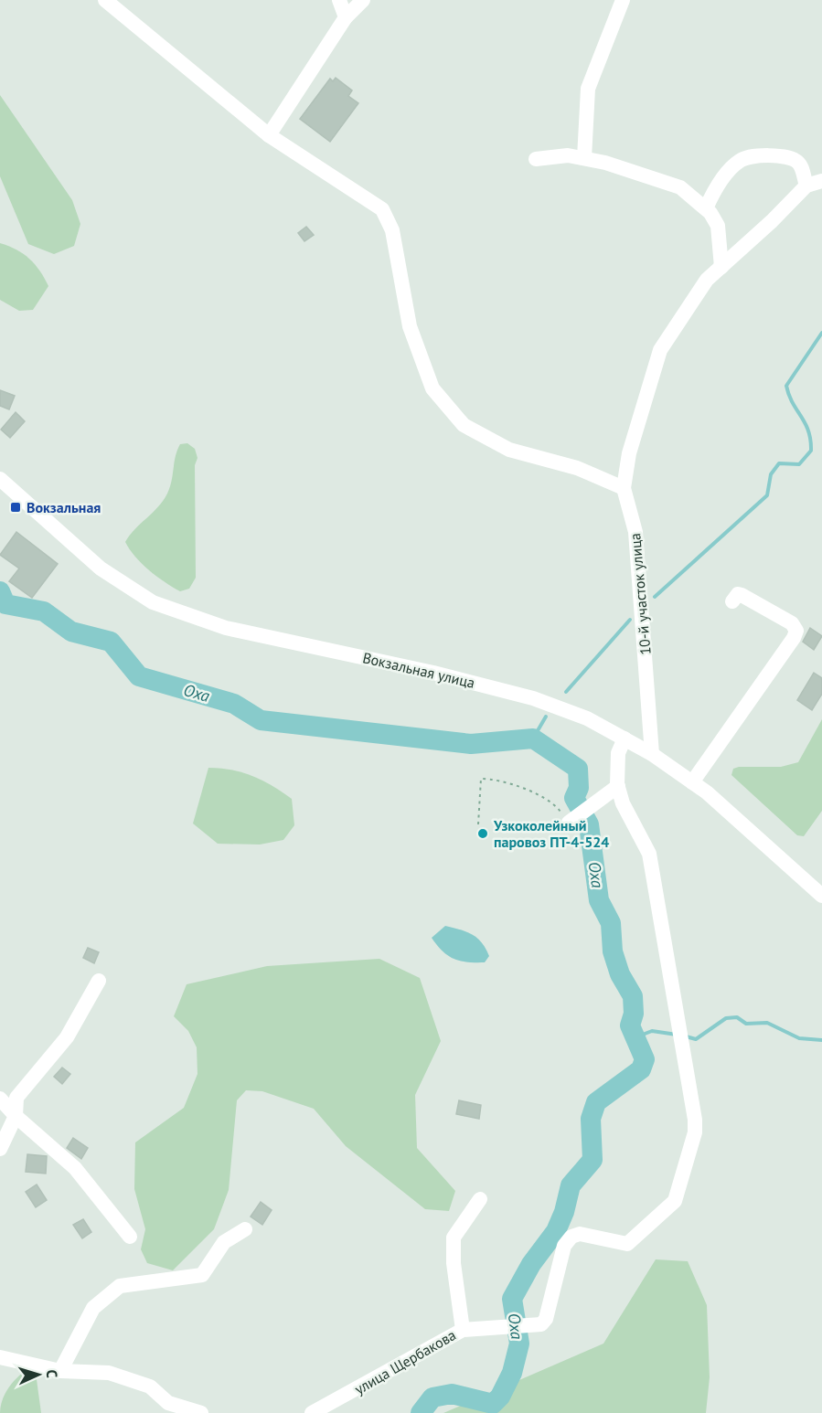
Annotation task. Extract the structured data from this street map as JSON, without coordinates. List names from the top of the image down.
{
  "streets": {
    "street": ["10-й участок улица", "Вокзальная улица", "улица Щербакова"]
  },
  "crossings": [
    ["10-й участок улица", "Вокзальная улица"]
  ],
  "water": ["Оха"],
  "places": {
    "transit": ["Вокзальная"],
    "other": ["Узкоколейный паровоз ПТ-4-524"]
  },
  "north": "right"
}
